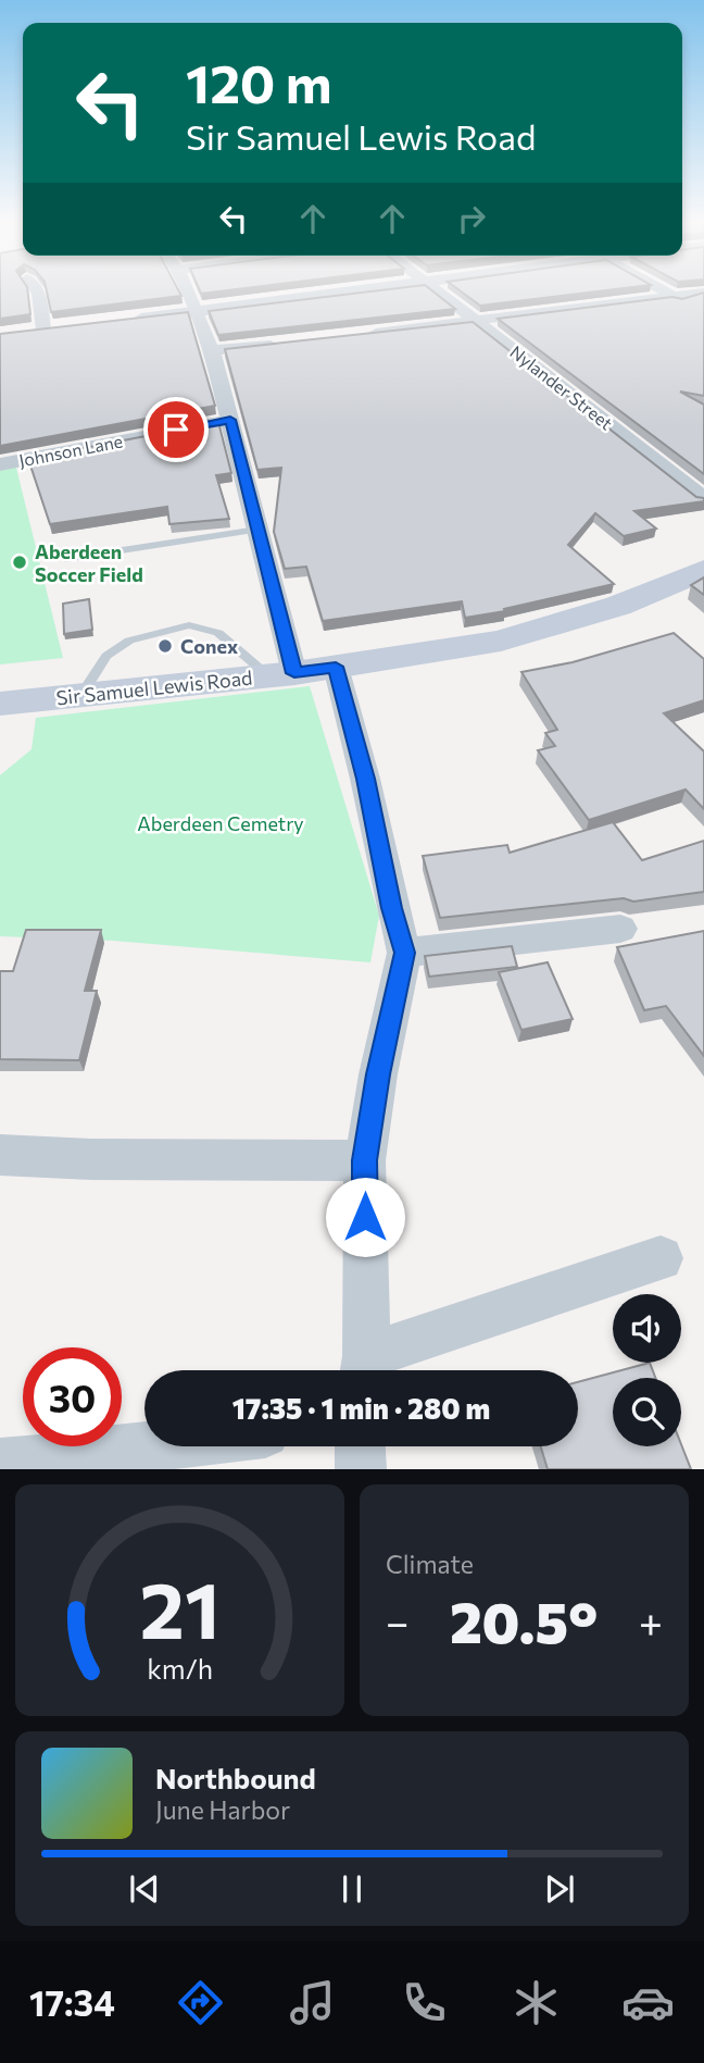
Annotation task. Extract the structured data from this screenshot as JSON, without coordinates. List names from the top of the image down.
{
  "streets": {
    "main road": ["Sir Samuel Lewis Road"],
    "street": ["Nylander Street", "Johnson Lane"]
  },
  "parks": ["Aberdeen Cemetry"],
  "places": ["Aberdeen Soccer Field", "Conex"],
  "page": {
    "turn": ["120 m", "Sir Samuel Lewis Road"],
    "limit": "30",
    "trip": "17:35 · 1 min · 280 m",
    "tile": "Climate",
    "heat": ["−", "20.5°", "+"],
    "song": ["Northbound", "June Harbor"],
    "tabs": "17:34",
    "gauge": ["21", "km/h"]
  }
}
